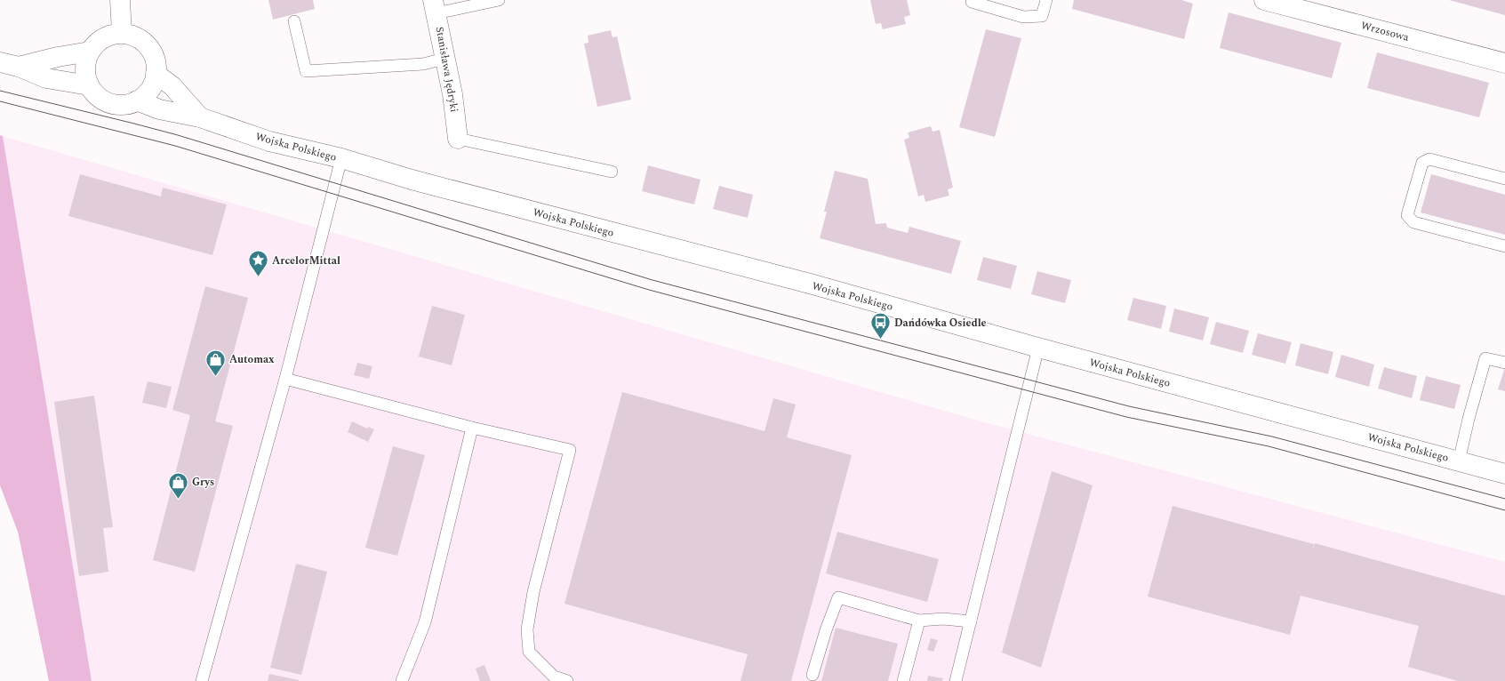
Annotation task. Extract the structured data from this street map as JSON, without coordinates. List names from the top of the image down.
{
  "streets": {
    "main road": ["Wrzosowa", "Stanisława Jędryki", "Wojska Polskiego"]
  },
  "places": {
    "place": ["ArcelorMittal"],
    "bus stop": ["Dańdówka Osiedle"],
    "shop": ["Automax", "Grys"]
  }
}
